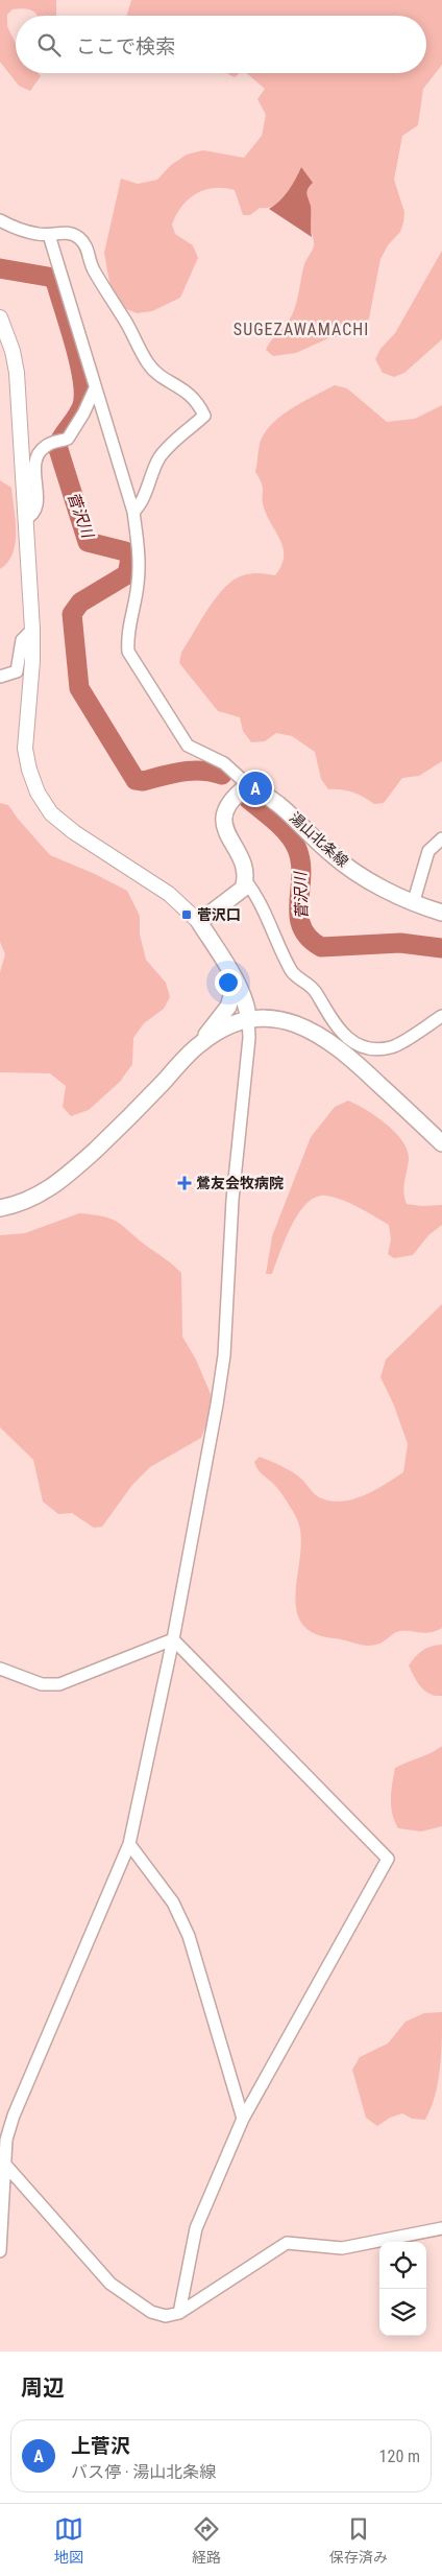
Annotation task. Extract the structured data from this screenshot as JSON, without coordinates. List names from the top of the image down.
{
  "streets": {
    "main road": ["湯山北条線"]
  },
  "districts": ["SUGEZAWAMACHI"],
  "water": ["菅沢川"],
  "places": {
    "transit": ["菅沢口"],
    "health": ["鶯友会牧病院"]
  },
  "page": {
    "search": "ここで検索",
    "pins": "A",
    "heading": "周辺",
    "list": [
      {
        "mark": "A",
        "name": "上菅沢",
        "note": "バス停 · 湯山北条線",
        "value": "120 m"
      }
    ],
    "nav": ["地図", "経路", "保存済み"]
  }
}
